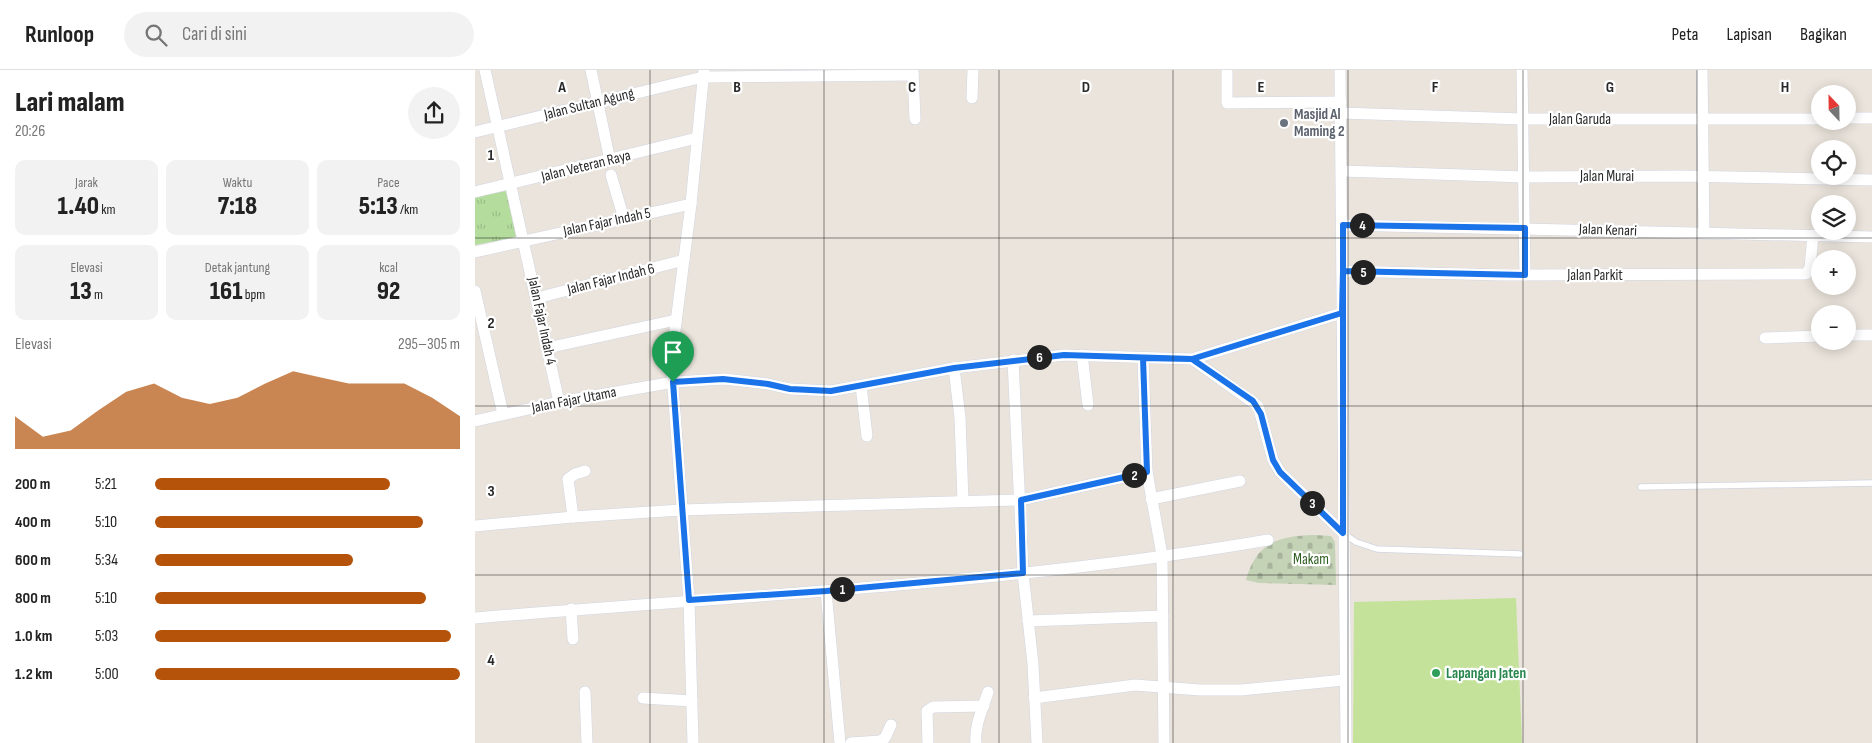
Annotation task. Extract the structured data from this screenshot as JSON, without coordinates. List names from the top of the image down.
{
  "streets": {
    "street": [
      "Jalan Sultan Agung",
      "Jalan Garuda",
      "Jalan Veteran Raya",
      "Jalan Murai",
      "Jalan Fajar Indah 5",
      "Jalan Kenari",
      "Jalan Parkit",
      "Jalan Fajar Indah 6",
      "Jalan Fajar Indah 4",
      "Jalan Fajar Utama"
    ]
  },
  "crossings": [
    ["Jalan Sultan Agung", "Jalan Fajar Indah 4"],
    ["Jalan Veteran Raya", "Jalan Fajar Indah 4"],
    ["Jalan Fajar Indah 5", "Jalan Fajar Indah 4"],
    ["Jalan Fajar Indah 6", "Jalan Fajar Indah 4"],
    ["Jalan Fajar Indah 4", "Jalan Fajar Utama"]
  ],
  "parks": ["Makam"],
  "places": ["Masjid Al Maming 2", "Lapangan Jaten"],
  "north": "top",
  "page": {
    "header": "Runloop",
    "search": "Cari di sini",
    "nav": ["Peta", "Lapisan", "Bagikan"],
    "heading": ["Lari malam", "20:26"],
    "map_buttons": ["+", "−"],
    "stats": [
      ["Jarak", "1.40 km"],
      ["Waktu", "7:18"],
      ["Pace", "5:13 /km"],
      ["Elevasi", "13 m"],
      ["Detak jantung", "161 bpm"],
      ["kcal", "92"]
    ],
    "pins": [
      "4",
      "5",
      "6",
      "2",
      "3",
      "1"
    ],
    "chart": ["Elevasi", "295–305 m"],
    "list": [
      {
        "name": "200 m",
        "note": "5:21"
      },
      {
        "name": "400 m",
        "note": "5:10"
      },
      {
        "name": "600 m",
        "note": "5:34"
      },
      {
        "name": "800 m",
        "note": "5:10"
      },
      {
        "name": "1.0 km",
        "note": "5:03"
      },
      {
        "name": "1.2 km",
        "note": "5:00"
      }
    ]
  },
  "grid": {
    "columns": [
      "A",
      "B",
      "C",
      "D",
      "E",
      "F",
      "G",
      "H"
    ],
    "rows": [
      "1",
      "2",
      "3",
      "4"
    ]
  }
}
